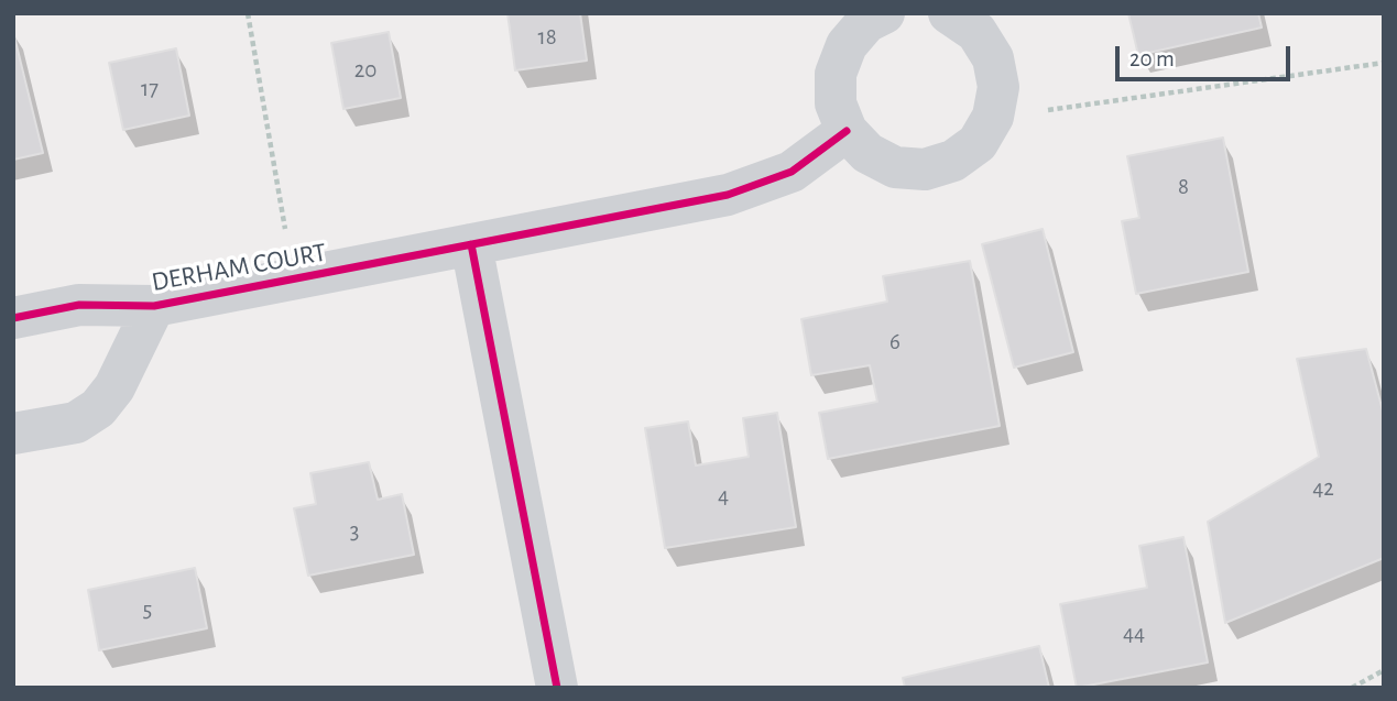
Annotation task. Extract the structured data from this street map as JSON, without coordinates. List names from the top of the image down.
{
  "streets": {
    "street": ["DERHAM COURT"]
  },
  "house_numbers": [
    "18",
    "20",
    "17",
    "8",
    "6",
    "42",
    "4",
    "3",
    "5",
    "44"
  ],
  "scale_bar": "20 m"
}
